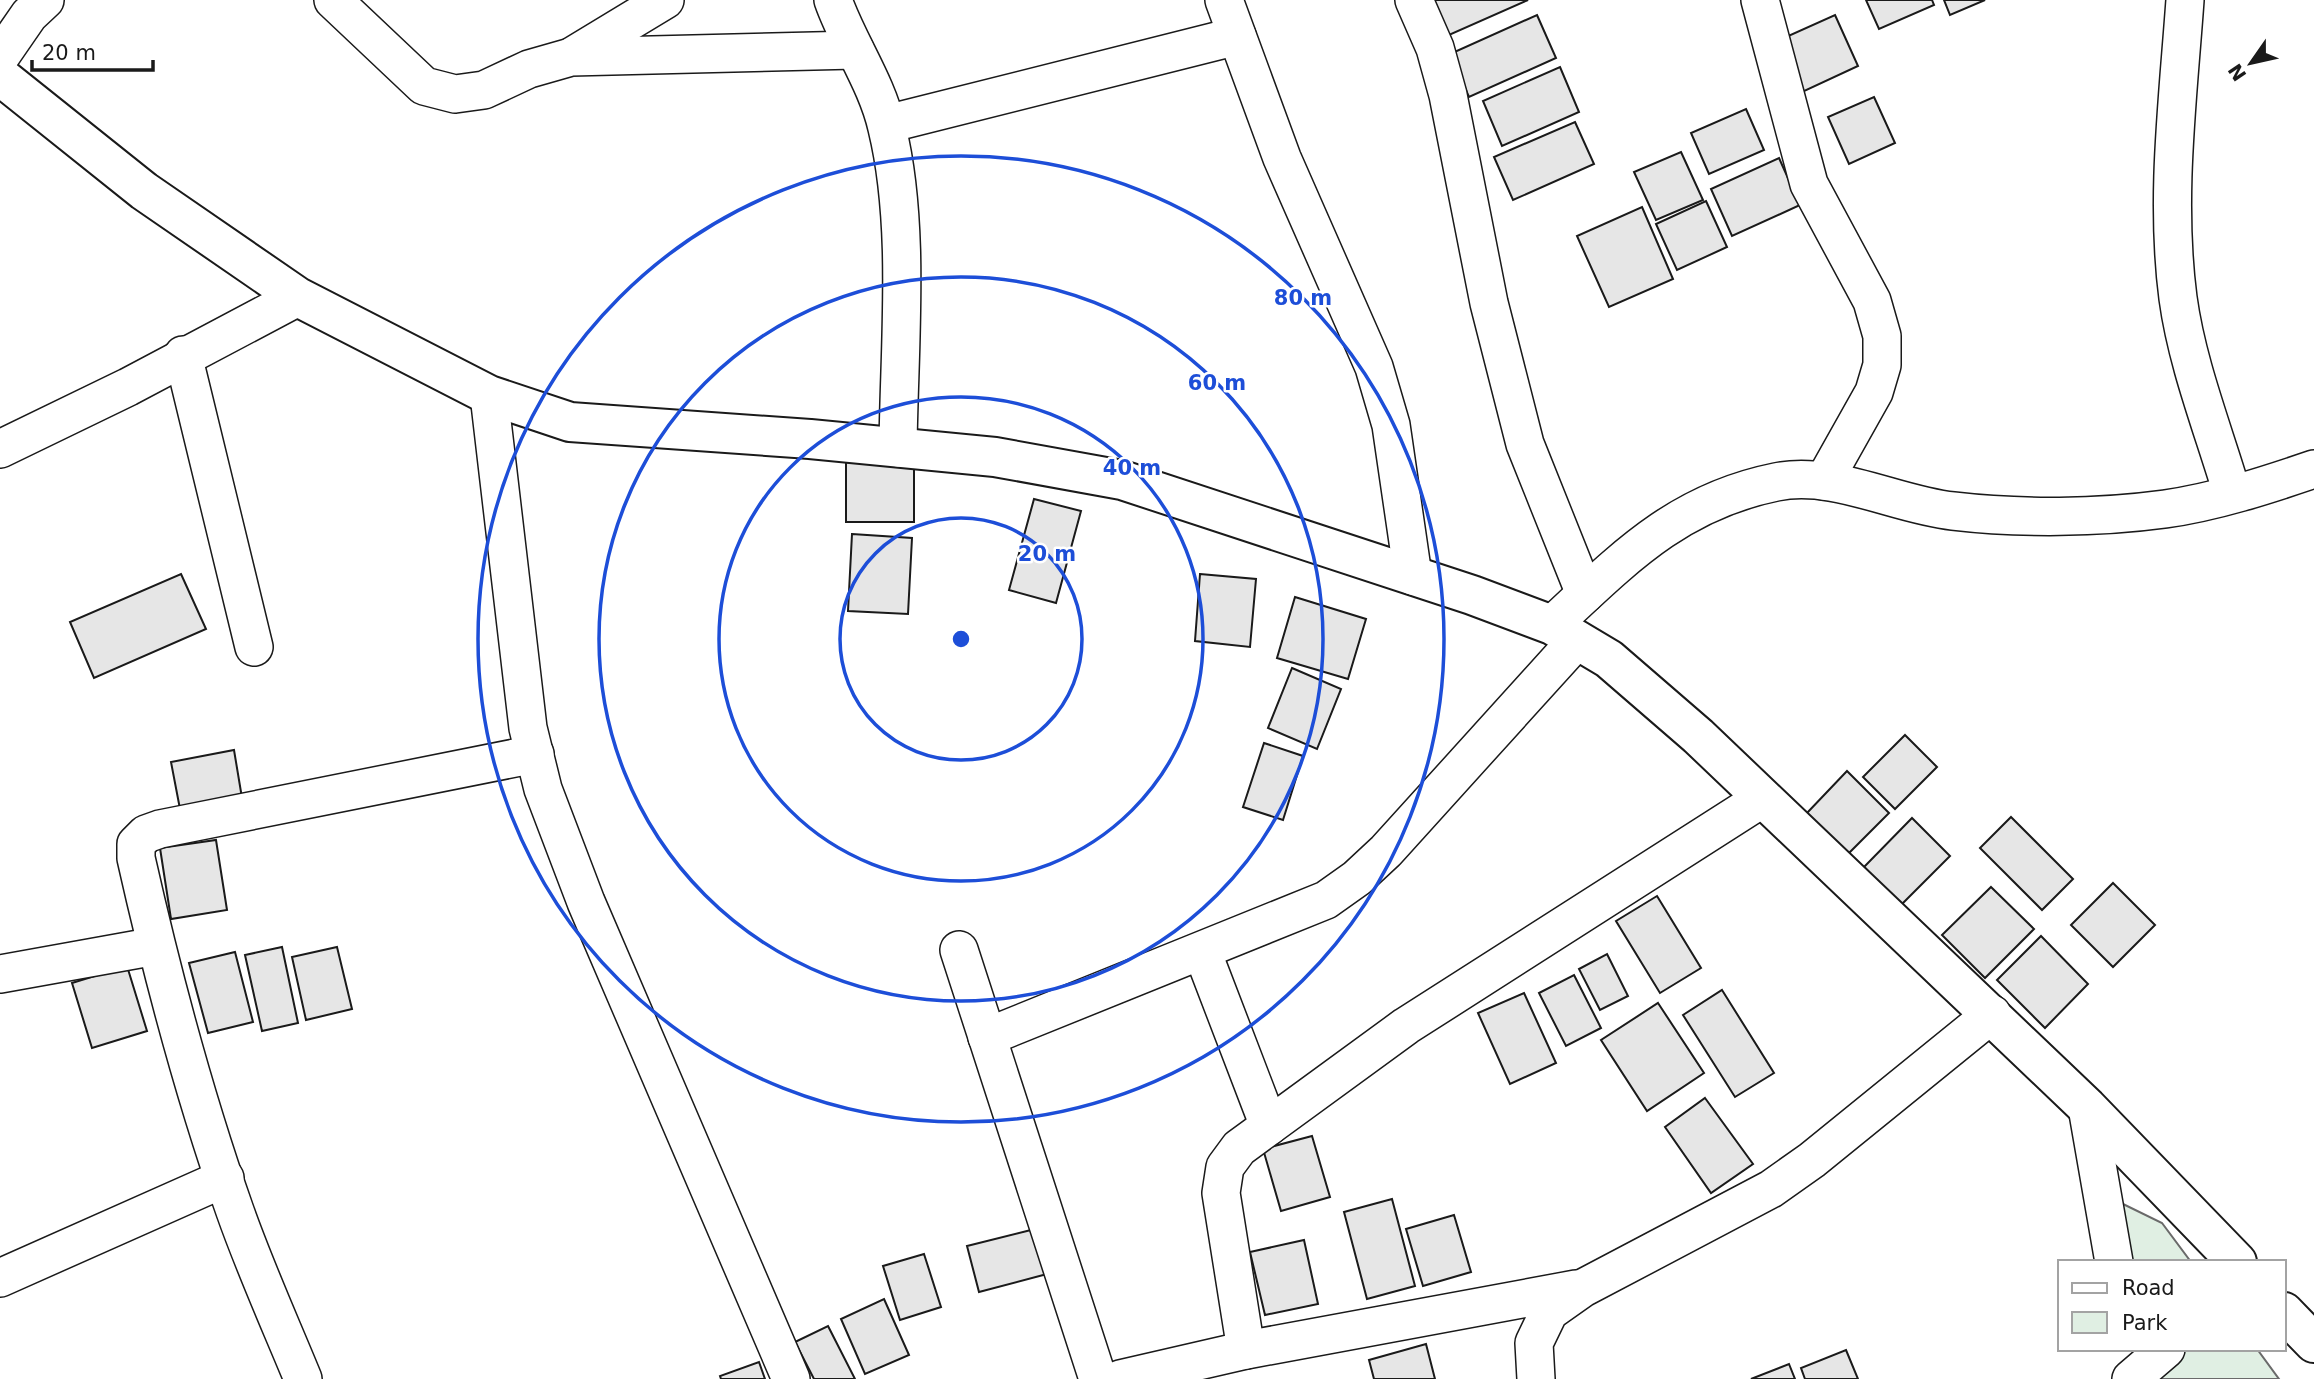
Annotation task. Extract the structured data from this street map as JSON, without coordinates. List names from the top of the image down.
{
  "legend": ["Road", "Park"],
  "scale_bar": "20 m",
  "north": "bottom left",
  "rings": [
    "80 m",
    "60 m",
    "40 m",
    "20 m"
  ]
}
